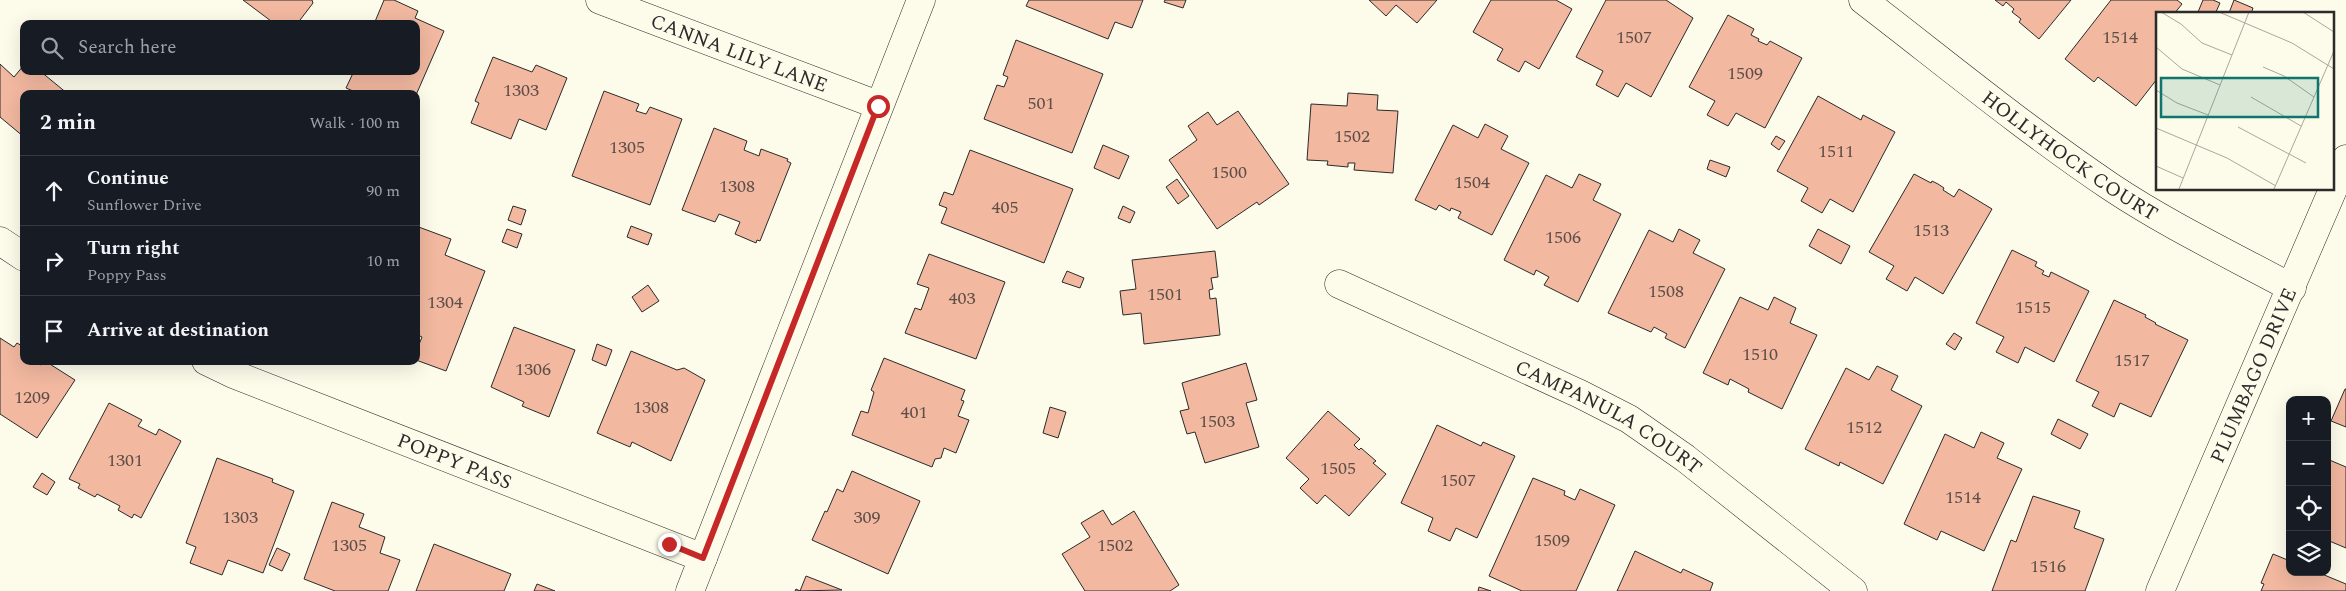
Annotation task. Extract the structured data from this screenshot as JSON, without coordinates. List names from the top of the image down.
{
  "streets": {
    "street": [
      "CANNA LILY LANE",
      "HOLLYHOCK COURT",
      "PLUMBAGO DRIVE",
      "CAMPANULA COURT",
      "POPPY PASS"
    ]
  },
  "crossings": [
    ["HOLLYHOCK COURT", "PLUMBAGO DRIVE"]
  ],
  "house_numbers": [
    "1507",
    "1514",
    "1509",
    "1303",
    "501",
    "1502",
    "1305",
    "1511",
    "1500",
    "1504",
    "1308",
    "405",
    "1513",
    "1506",
    "1508",
    "1501",
    "403",
    "1304",
    "1515",
    "1510",
    "1517",
    "1306",
    "1209",
    "1308",
    "401",
    "1503",
    "1512",
    "1301",
    "1505",
    "1507",
    "1514",
    "1303",
    "309",
    "1509",
    "1305",
    "1502",
    "1516"
  ],
  "page": {
    "search": "Search here",
    "heading": ["2 min", "Walk · 100 m"],
    "list": [
      ["Continue", "Sunflower Drive", "90 m"],
      ["Turn right", "Poppy Pass", "10 m"],
      "Arrive at destination"
    ],
    "map_buttons": ["+", "−"]
  }
}
